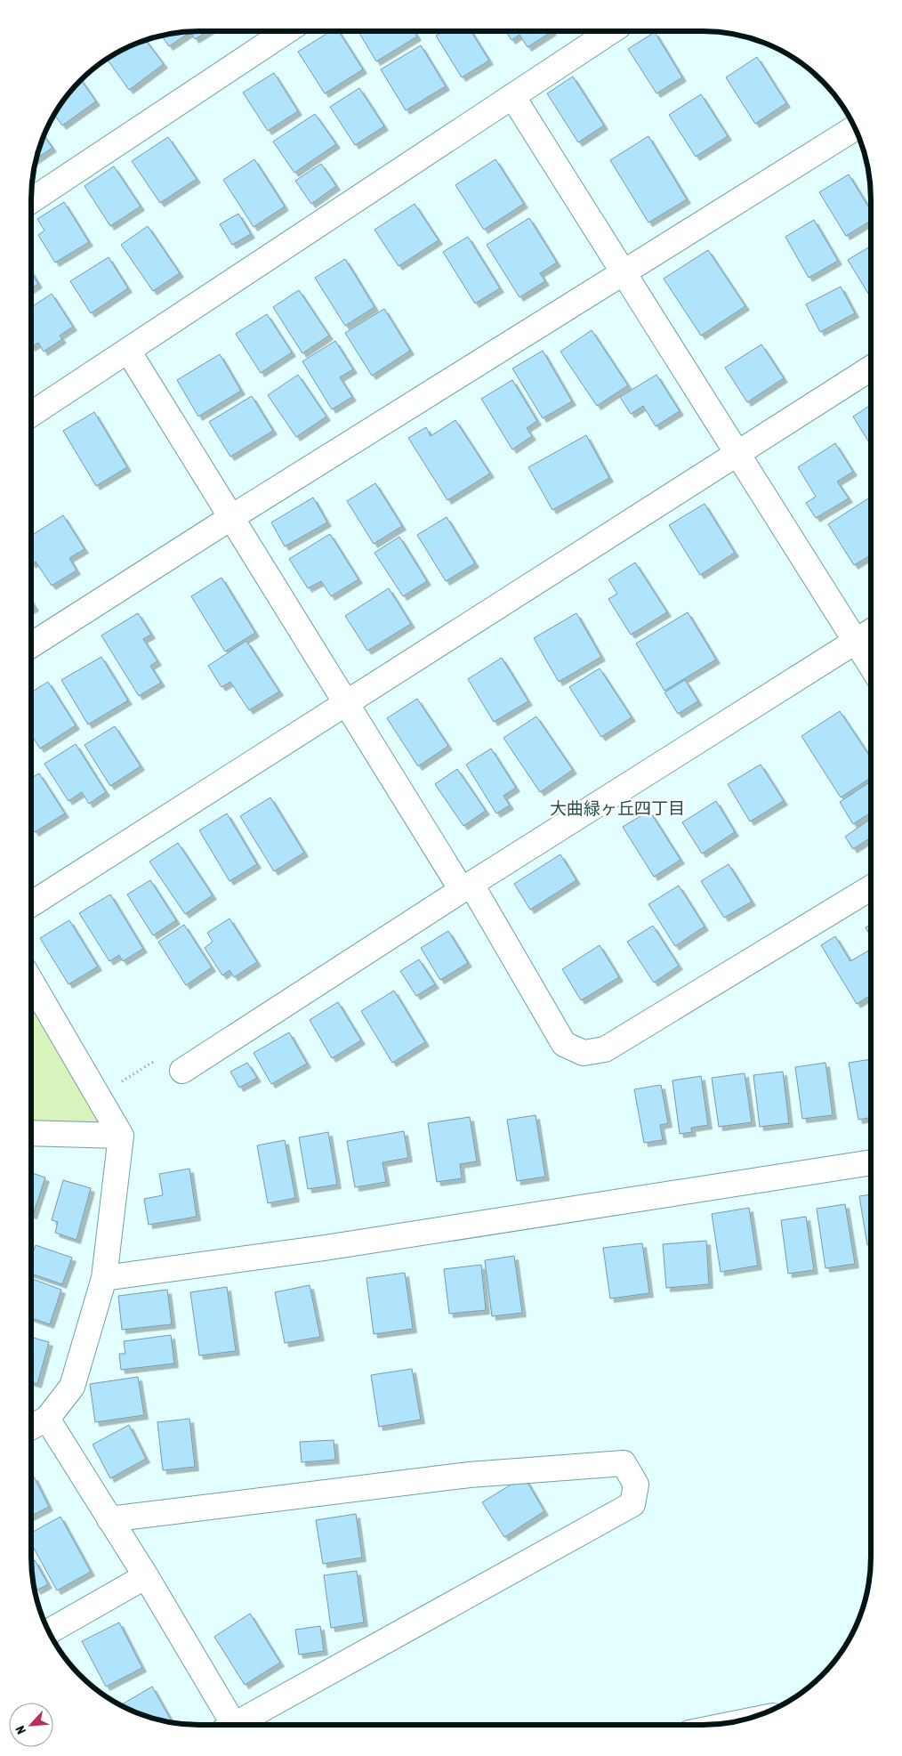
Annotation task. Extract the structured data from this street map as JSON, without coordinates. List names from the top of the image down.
{
  "districts": ["大曲緑ヶ丘四丁目"],
  "north": "bottom left"
}
